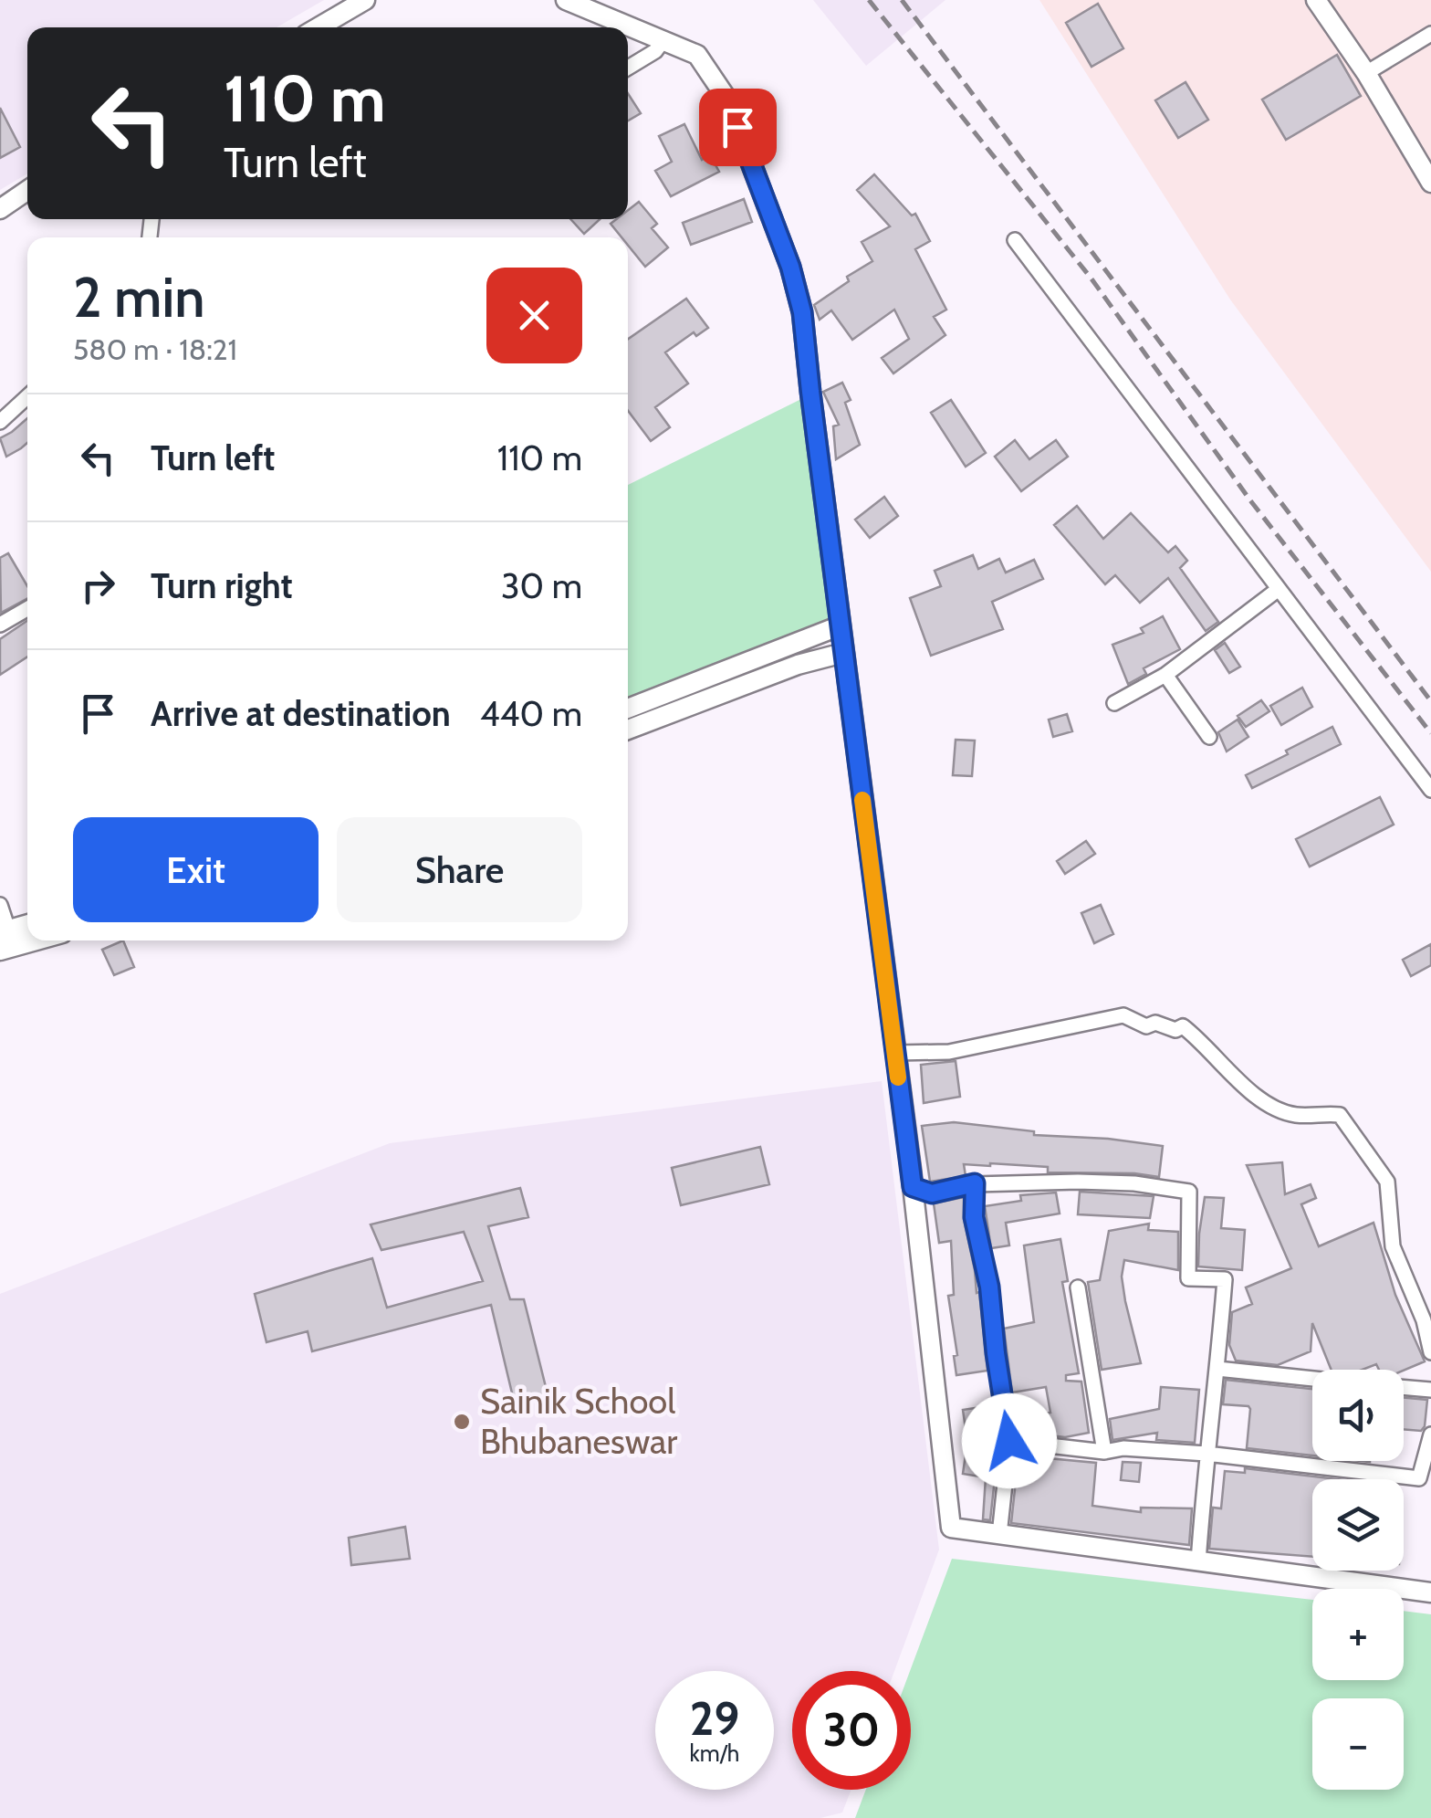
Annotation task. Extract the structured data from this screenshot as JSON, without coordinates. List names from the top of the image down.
{
  "places": ["Sainik School Bhubaneswar"],
  "page": {
    "turn": ["110 m", "Turn left"],
    "heading": ["2 min", "580 m · 18:21"],
    "list": [
      {
        "name": "Turn left",
        "value": "110 m"
      },
      {
        "name": "Turn right",
        "value": "30 m"
      },
      {
        "name": "Arrive at destination",
        "value": "440 m"
      }
    ],
    "buttons": ["Exit", "Share"],
    "map_buttons": ["+", "−"],
    "speed": "29 km/h",
    "limit": "30"
  }
}
